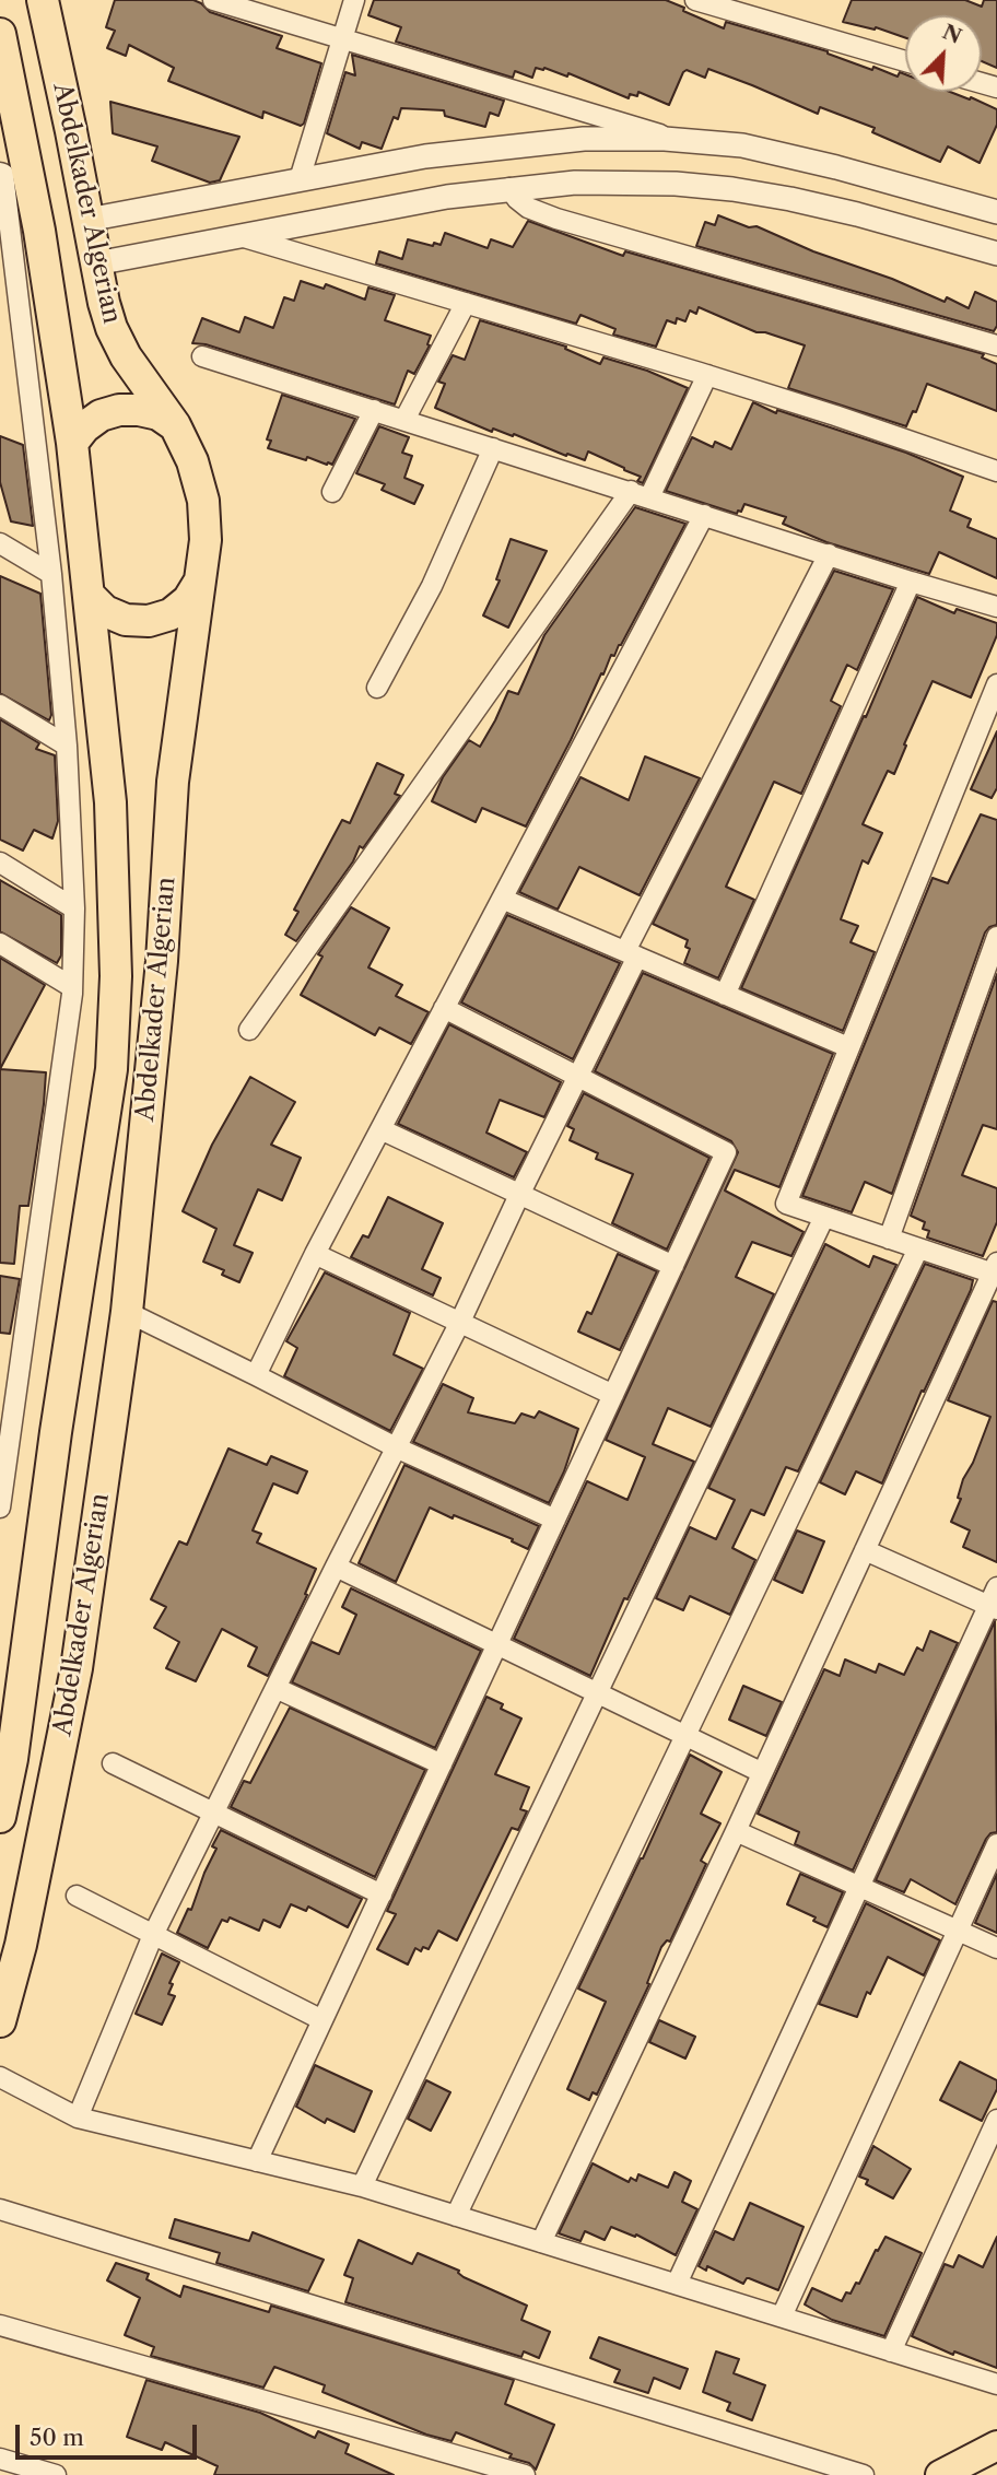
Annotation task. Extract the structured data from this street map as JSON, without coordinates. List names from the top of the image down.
{
  "streets": {
    "highway": ["Abdelkader Algerian"]
  },
  "scale_bar": "50 m",
  "north": "top right"
}
